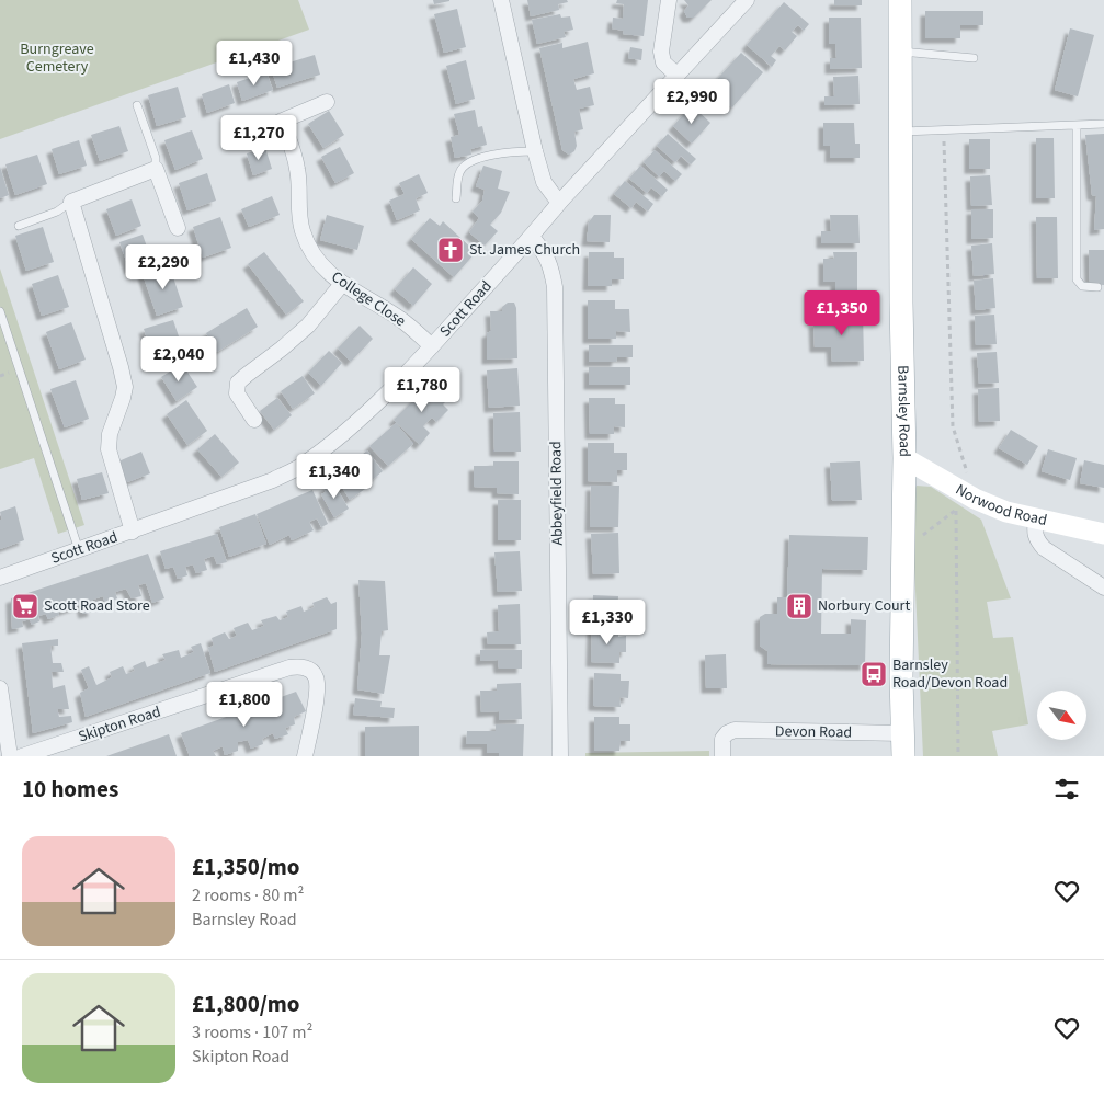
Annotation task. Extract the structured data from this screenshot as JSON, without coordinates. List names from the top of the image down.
{
  "streets": {
    "main road": ["Barnsley Road"],
    "street": [
      "College Close",
      "Scott Road",
      "Abbeyfield Road",
      "Norwood Road",
      "Skipton Road",
      "Devon Road"
    ]
  },
  "crossings": [
    ["College Close", "Scott Road"],
    ["Scott Road", "Abbeyfield Road"],
    ["Barnsley Road", "Norwood Road"],
    ["Barnsley Road", "Devon Road"]
  ],
  "parks": ["Burngreave Cemetery"],
  "places": {
    "church": ["St. James Church"],
    "supermarket": ["Scott Road Store"],
    "building": ["Norbury Court"],
    "bus stop": ["Barnsley Road/Devon Road"]
  },
  "north": "bottom right",
  "page": {
    "price": [
      "£1,430",
      "£2,990",
      "£1,270",
      "£2,290",
      "£1,350",
      "£2,040",
      "£1,780",
      "£1,340",
      "£1,330",
      "£1,800"
    ],
    "heading": "10 homes",
    "list": [
      {
        "name": "£1,350/mo",
        "note": "2 rooms · 80 m² · Barnsley Road"
      },
      {
        "name": "£1,800/mo",
        "note": "3 rooms · 107 m² · Skipton Road"
      }
    ]
  }
}
